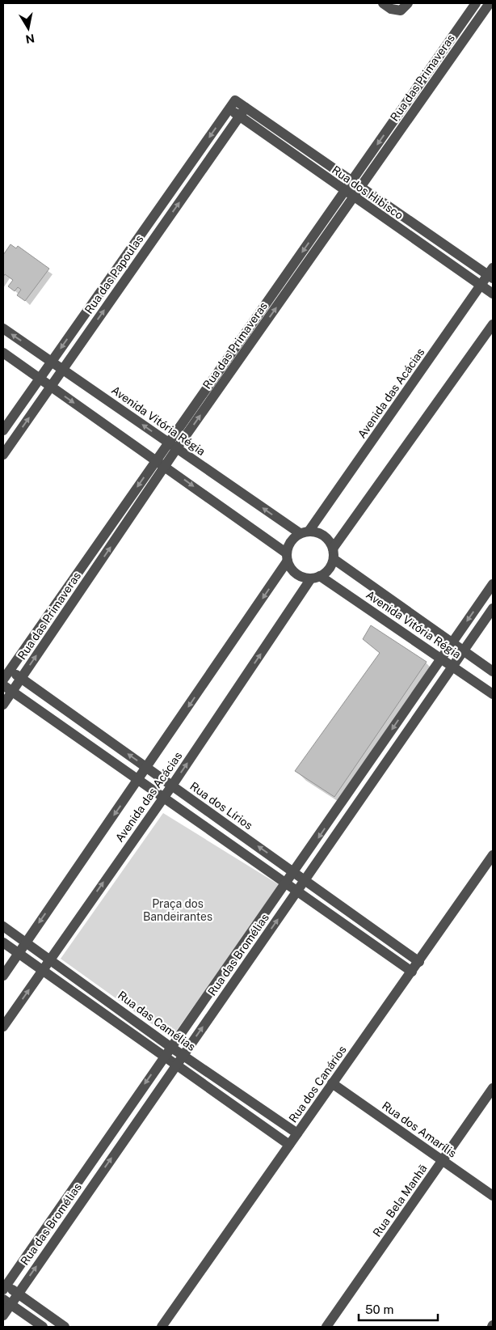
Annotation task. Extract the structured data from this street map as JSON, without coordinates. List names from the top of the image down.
{
  "streets": {
    "street": [
      "Rua das Primaveras",
      "Rua dos Hibisco",
      "Rua das Papoulas",
      "Avenida das Acácias",
      "Avenida Vitória Régia",
      "Rua dos Lírios",
      "Rua das Bromélias",
      "Rua das Camélias",
      "Rua dos Canários",
      "Rua dos Amarílis",
      "Rua Bela Manhã"
    ]
  },
  "crossings": [
    ["Rua das Primaveras", "Rua dos Hibisco"],
    ["Rua das Primaveras", "Avenida Vitória Régia"],
    ["Rua das Primaveras", "Rua dos Lírios"],
    ["Rua dos Hibisco", "Rua das Papoulas"],
    ["Rua dos Hibisco", "Avenida das Acácias"],
    ["Rua das Papoulas", "Avenida Vitória Régia"],
    ["Avenida das Acácias", "Avenida Vitória Régia"],
    ["Avenida das Acácias", "Rua dos Lírios"],
    ["Avenida das Acácias", "Rua das Camélias"],
    ["Avenida Vitória Régia", "Rua das Bromélias"],
    ["Rua dos Lírios", "Rua das Bromélias"],
    ["Rua dos Lírios", "Rua dos Canários"],
    ["Rua das Bromélias", "Rua das Camélias"],
    ["Rua das Camélias", "Rua dos Canários"],
    ["Rua dos Canários", "Rua dos Amarílis"],
    ["Rua dos Amarílis", "Rua Bela Manhã"]
  ],
  "parks": ["Praça dos Bandeirantes"],
  "scale_bar": "50 m",
  "north": "bottom"
}
